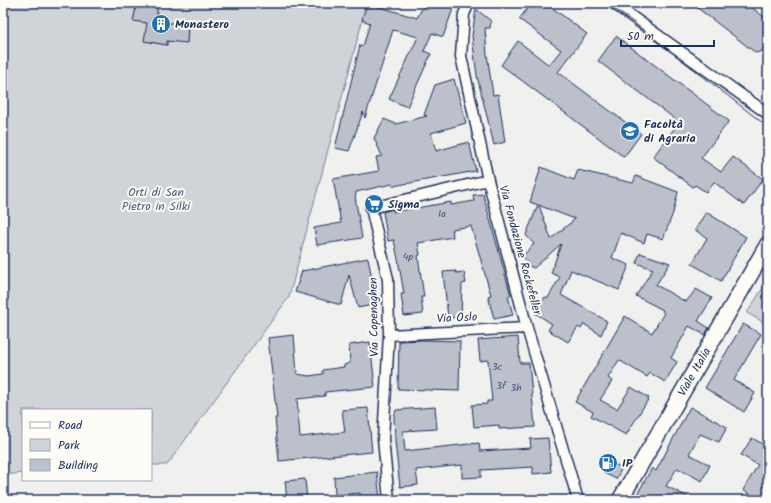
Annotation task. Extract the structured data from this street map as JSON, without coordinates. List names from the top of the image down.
{
  "streets": {
    "street": [
      "Via Fondazione Rockefeller",
      "Via Copenaghen",
      "Via Oslo",
      "Viale Italia"
    ]
  },
  "crossings": [
    ["Via Fondazione Rockefeller", "Via Copenaghen"],
    ["Via Fondazione Rockefeller", "Via Oslo"],
    ["Via Copenaghen", "Via Oslo"]
  ],
  "parks": ["Orti di San Pietro in Silki"],
  "places": {
    "building": ["Monastero"],
    "school or university": ["Facoltà di Agraria"],
    "supermarket": ["Sigma"],
    "fuel station": ["IP"]
  },
  "house_numbers": [
    "1a",
    "4p",
    "3c",
    "3f",
    "3h"
  ],
  "legend": ["Road", "Park", "Building"],
  "scale_bar": "50 m"
}
